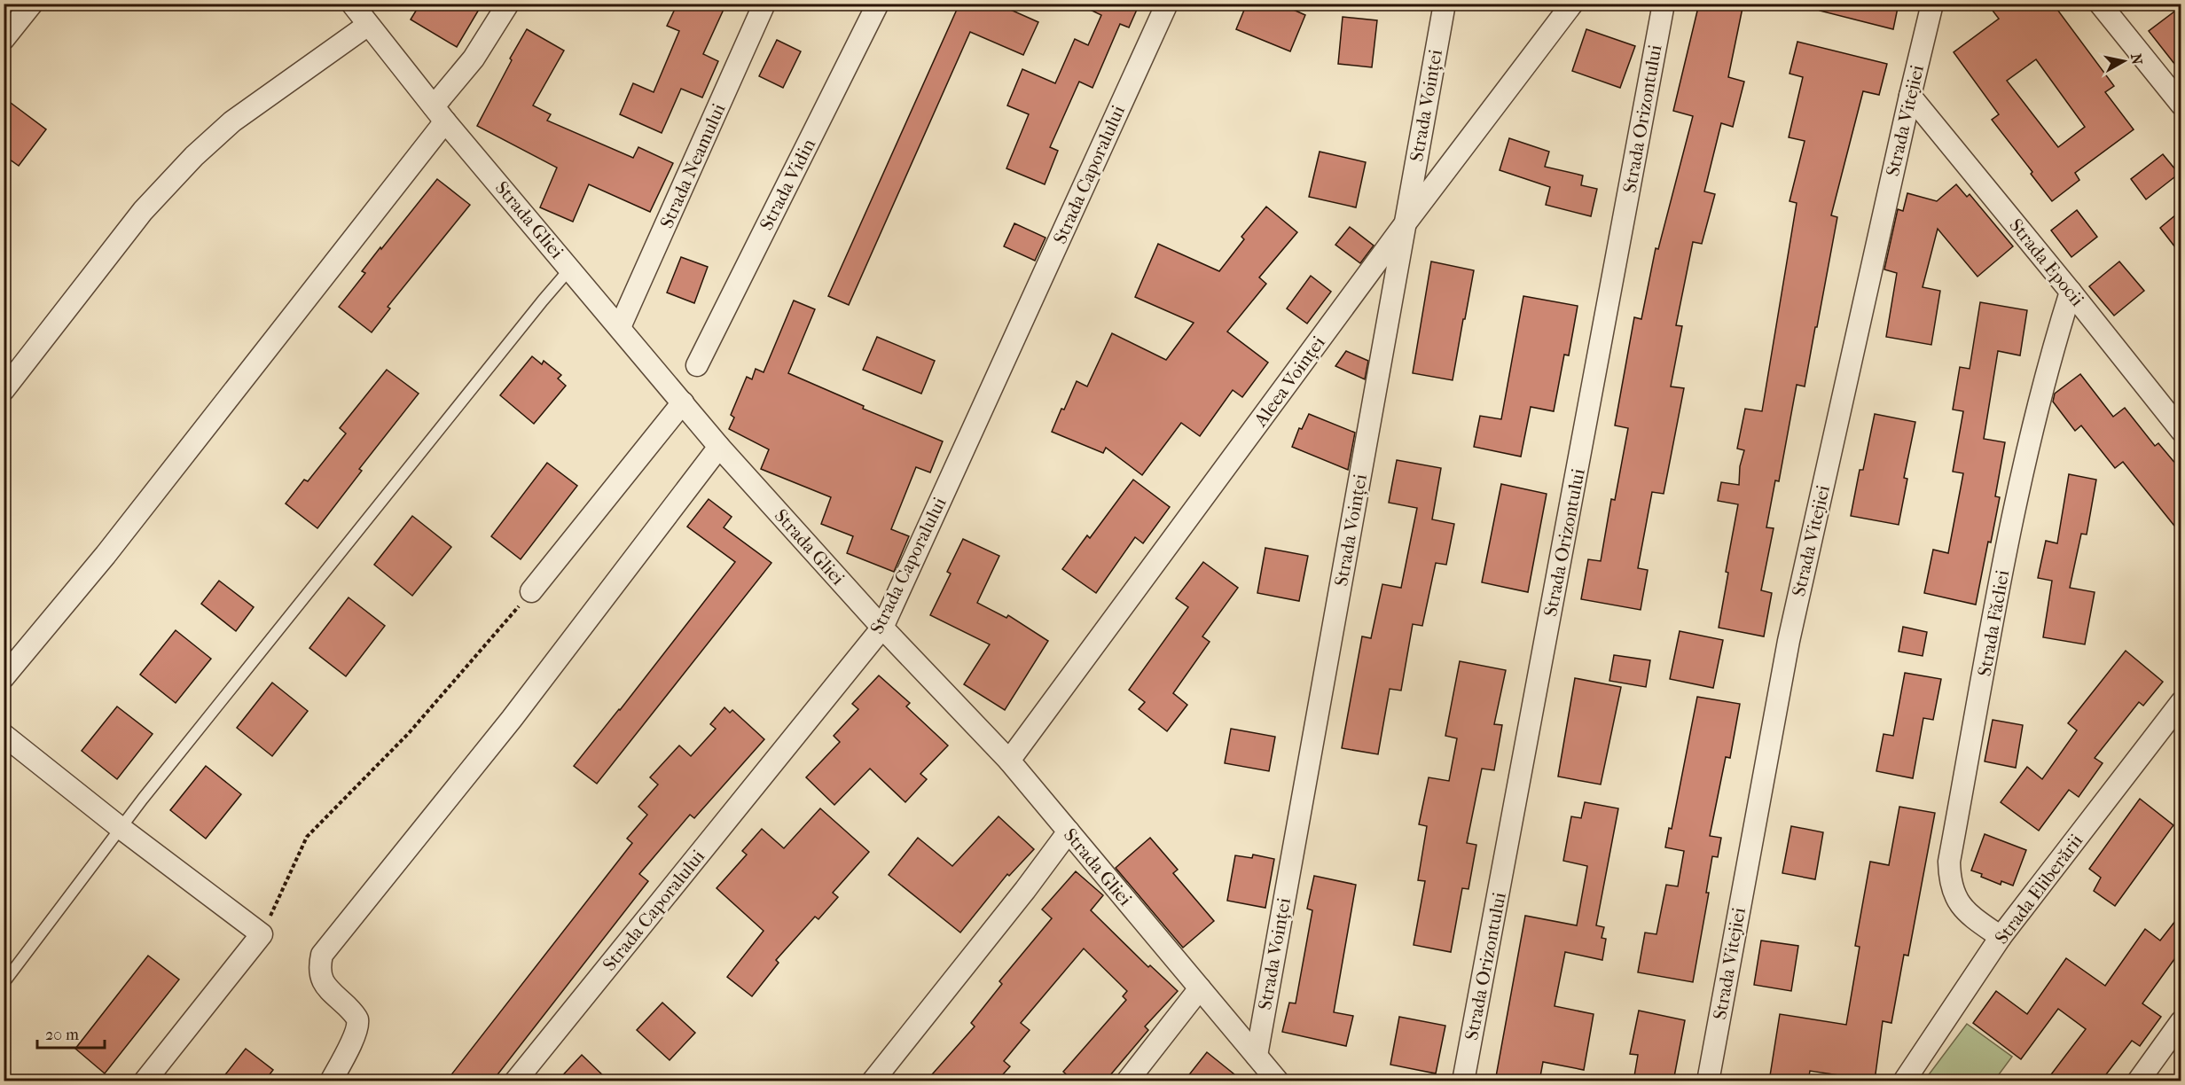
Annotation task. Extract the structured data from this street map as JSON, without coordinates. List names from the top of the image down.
{
  "streets": {
    "street": [
      "Strada Voinței",
      "Strada Orizontului",
      "Strada Vitejiei",
      "Strada Neamului",
      "Strada Caporalului",
      "Strada Vidin",
      "Strada Gliei",
      "Strada Epocii",
      "Aleea Voinței",
      "Strada Făcliei",
      "Strada Eliberării"
    ]
  },
  "crossings": [
    ["Strada Voinței", "Strada Gliei"],
    ["Strada Voinței", "Aleea Voinței"],
    ["Strada Vitejiei", "Strada Epocii"],
    ["Strada Neamului", "Strada Gliei"],
    ["Strada Caporalului", "Strada Gliei"],
    ["Strada Gliei", "Aleea Voinței"],
    ["Strada Epocii", "Strada Făcliei"],
    ["Strada Făcliei", "Strada Eliberării"]
  ],
  "scale_bar": "20 m",
  "north": "right"
}
